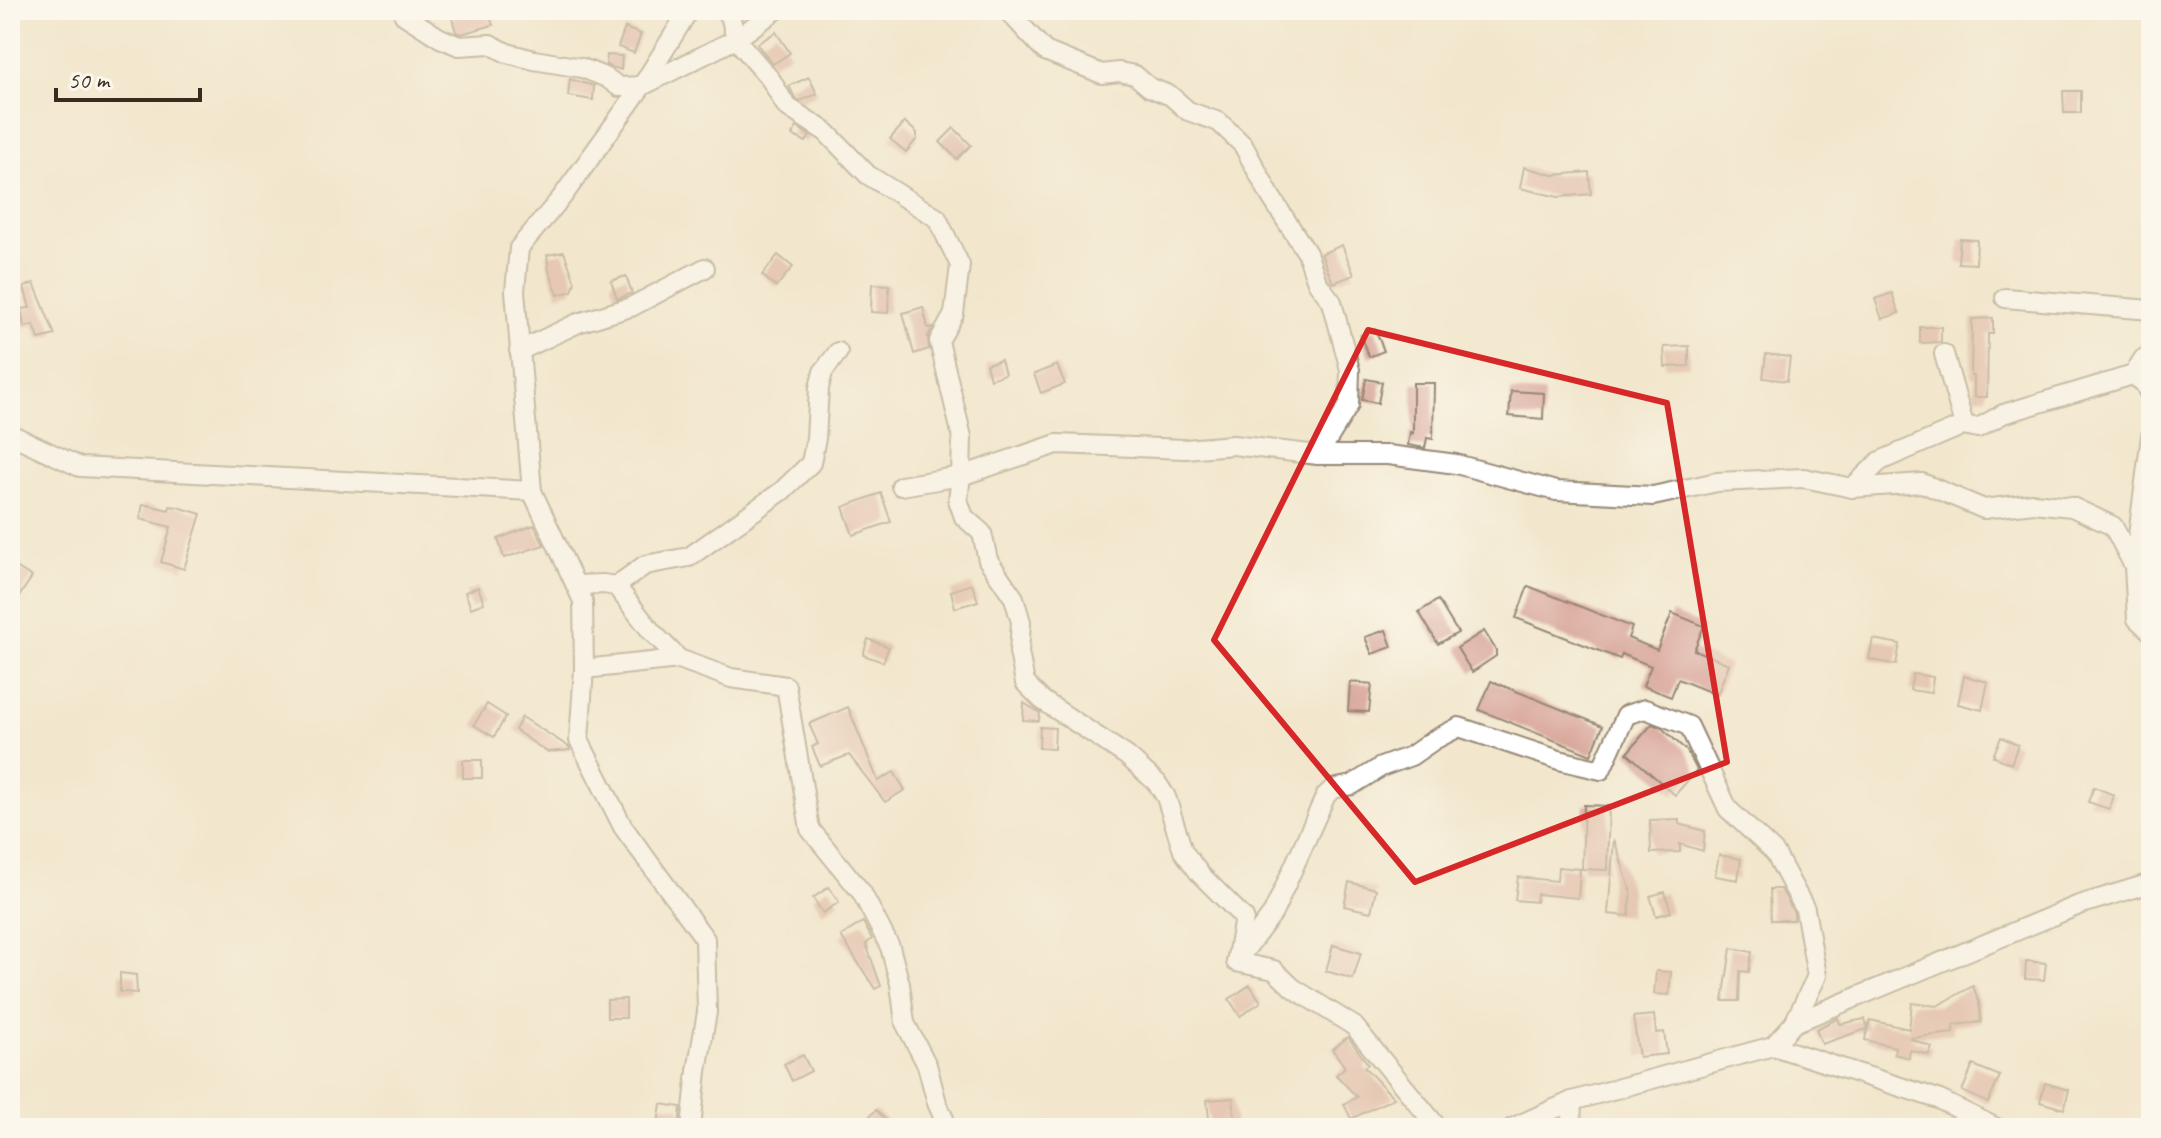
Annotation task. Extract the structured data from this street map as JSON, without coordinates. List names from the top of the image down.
{
  "scale_bar": "50 m"
}
